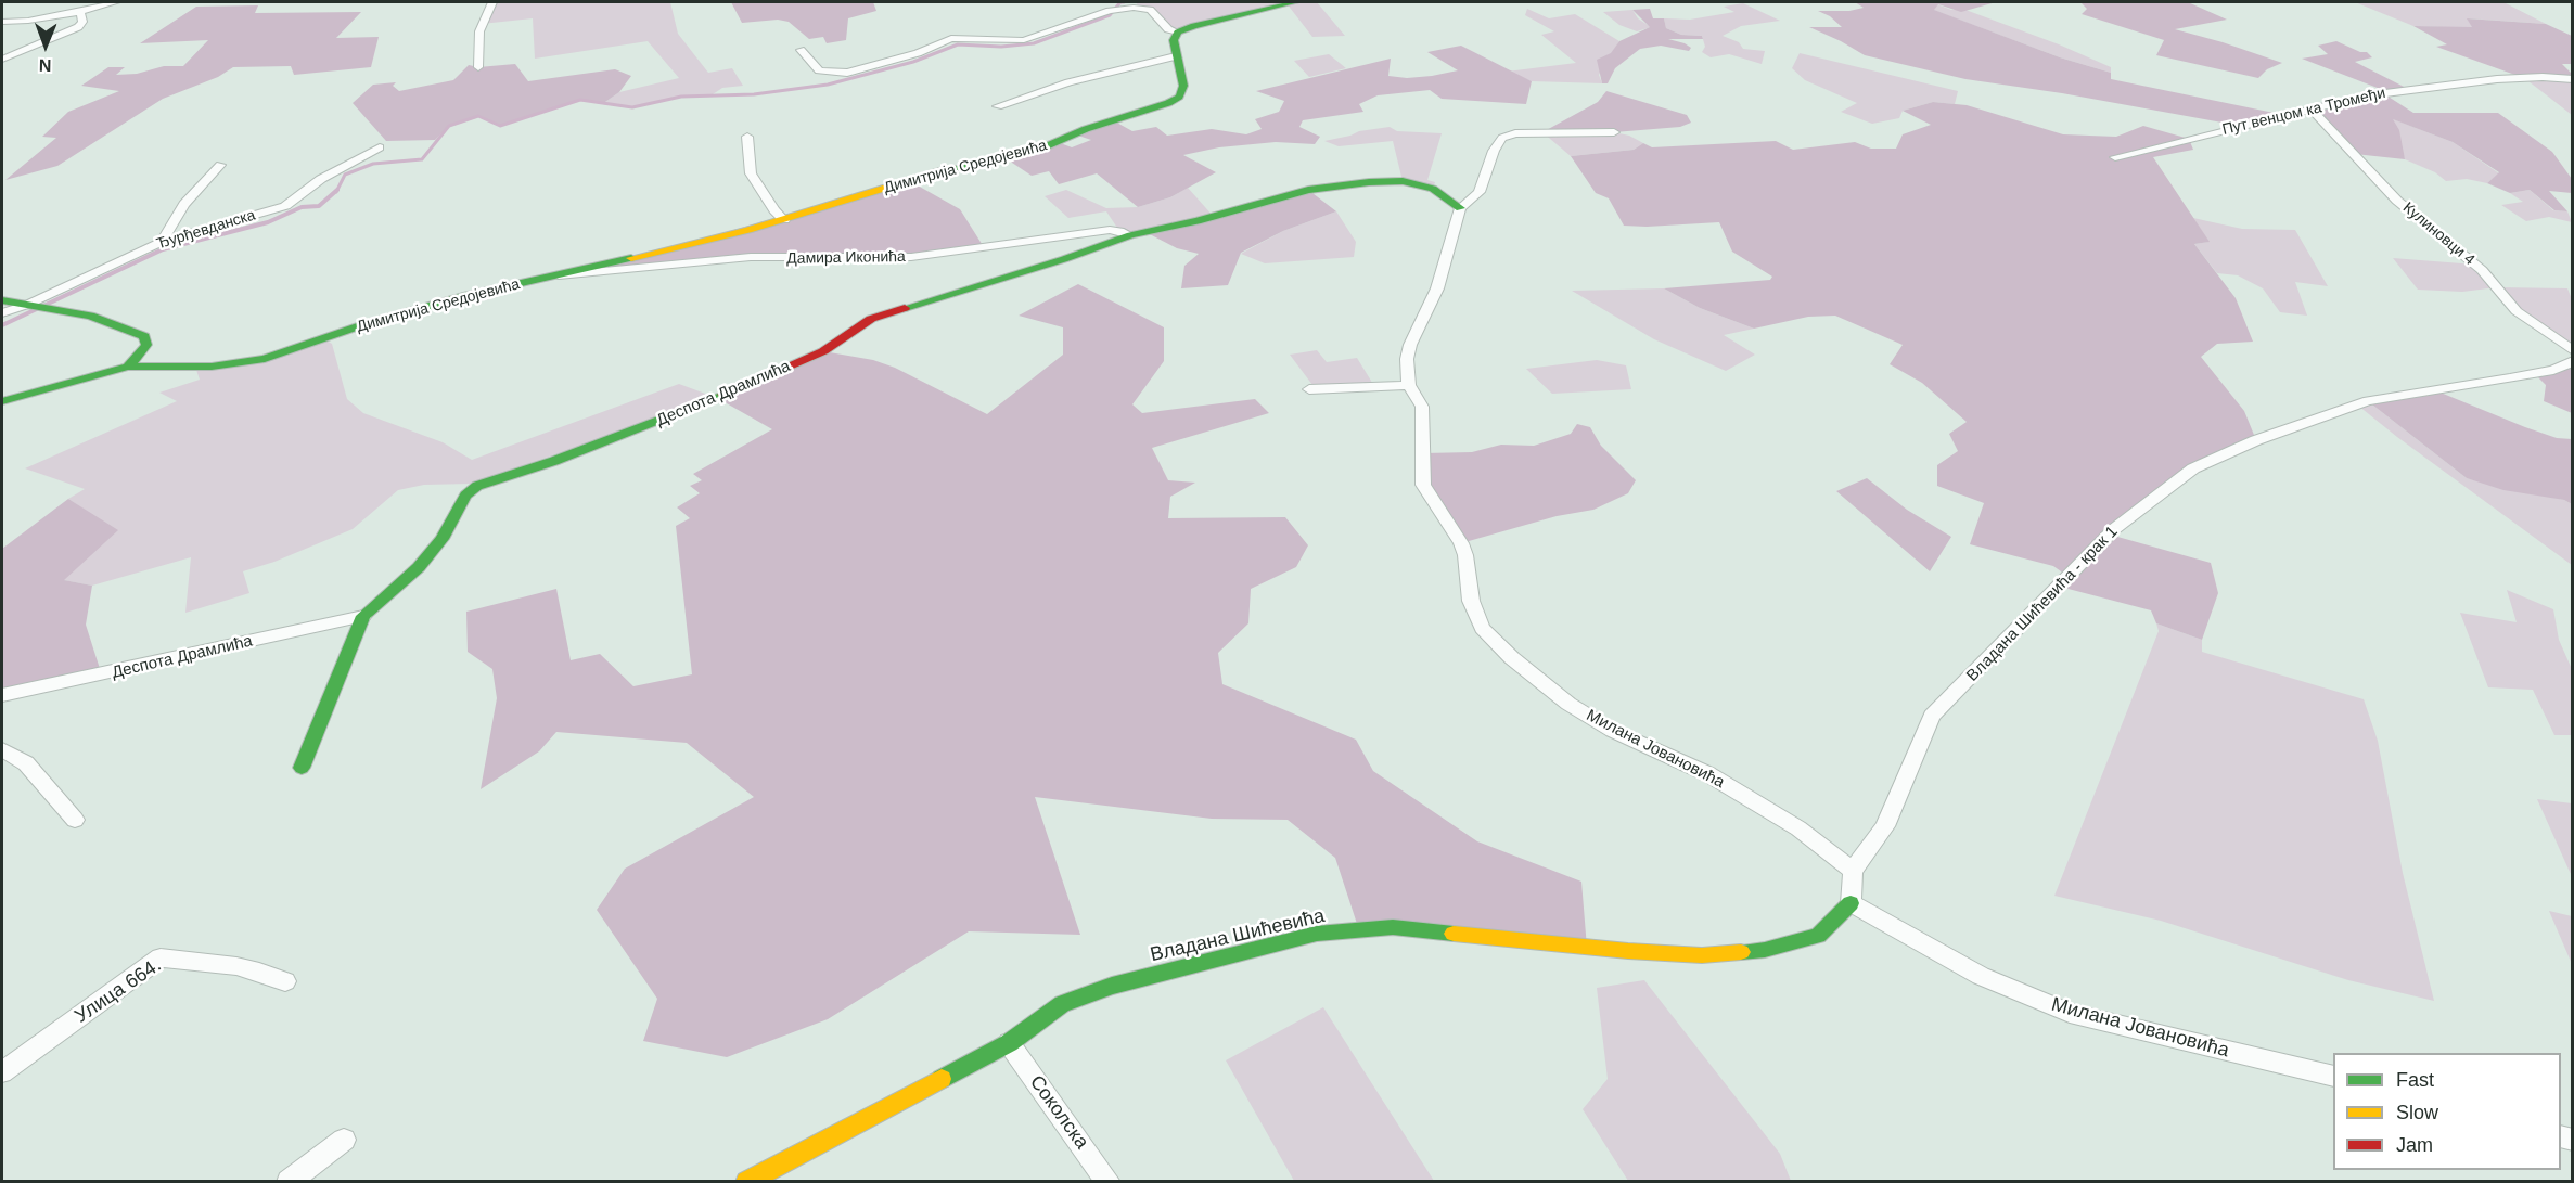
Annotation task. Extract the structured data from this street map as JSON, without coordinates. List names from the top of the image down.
{
  "streets": {
    "street": [
      "Пут венцом ка Тромеђи",
      "Димитрија Средојевића",
      "Ђурђевданска",
      "Кулиновци 4",
      "Дамира Иконића",
      "Деспота Драмлића",
      "Владана Шићевића - крак 1",
      "Милана Јовановића",
      "Владана Шићевића",
      "Улица 664.",
      "Соколска"
    ]
  },
  "crossings": [
    ["Пут венцом ка Тромеђи", "Кулиновци 4"],
    ["Димитрија Средојевића", "Дамира Иконића"],
    ["Дамира Иконића", "Деспота Драмлића"],
    ["Деспота Драмлића", "Милана Јовановића"],
    ["Владана Шићевића - крак 1", "Милана Јовановића"],
    ["Милана Јовановића", "Владана Шићевића"],
    ["Владана Шићевића", "Соколска"]
  ],
  "legend": ["Fast", "Slow", "Jam"],
  "north": "bottom"
}
